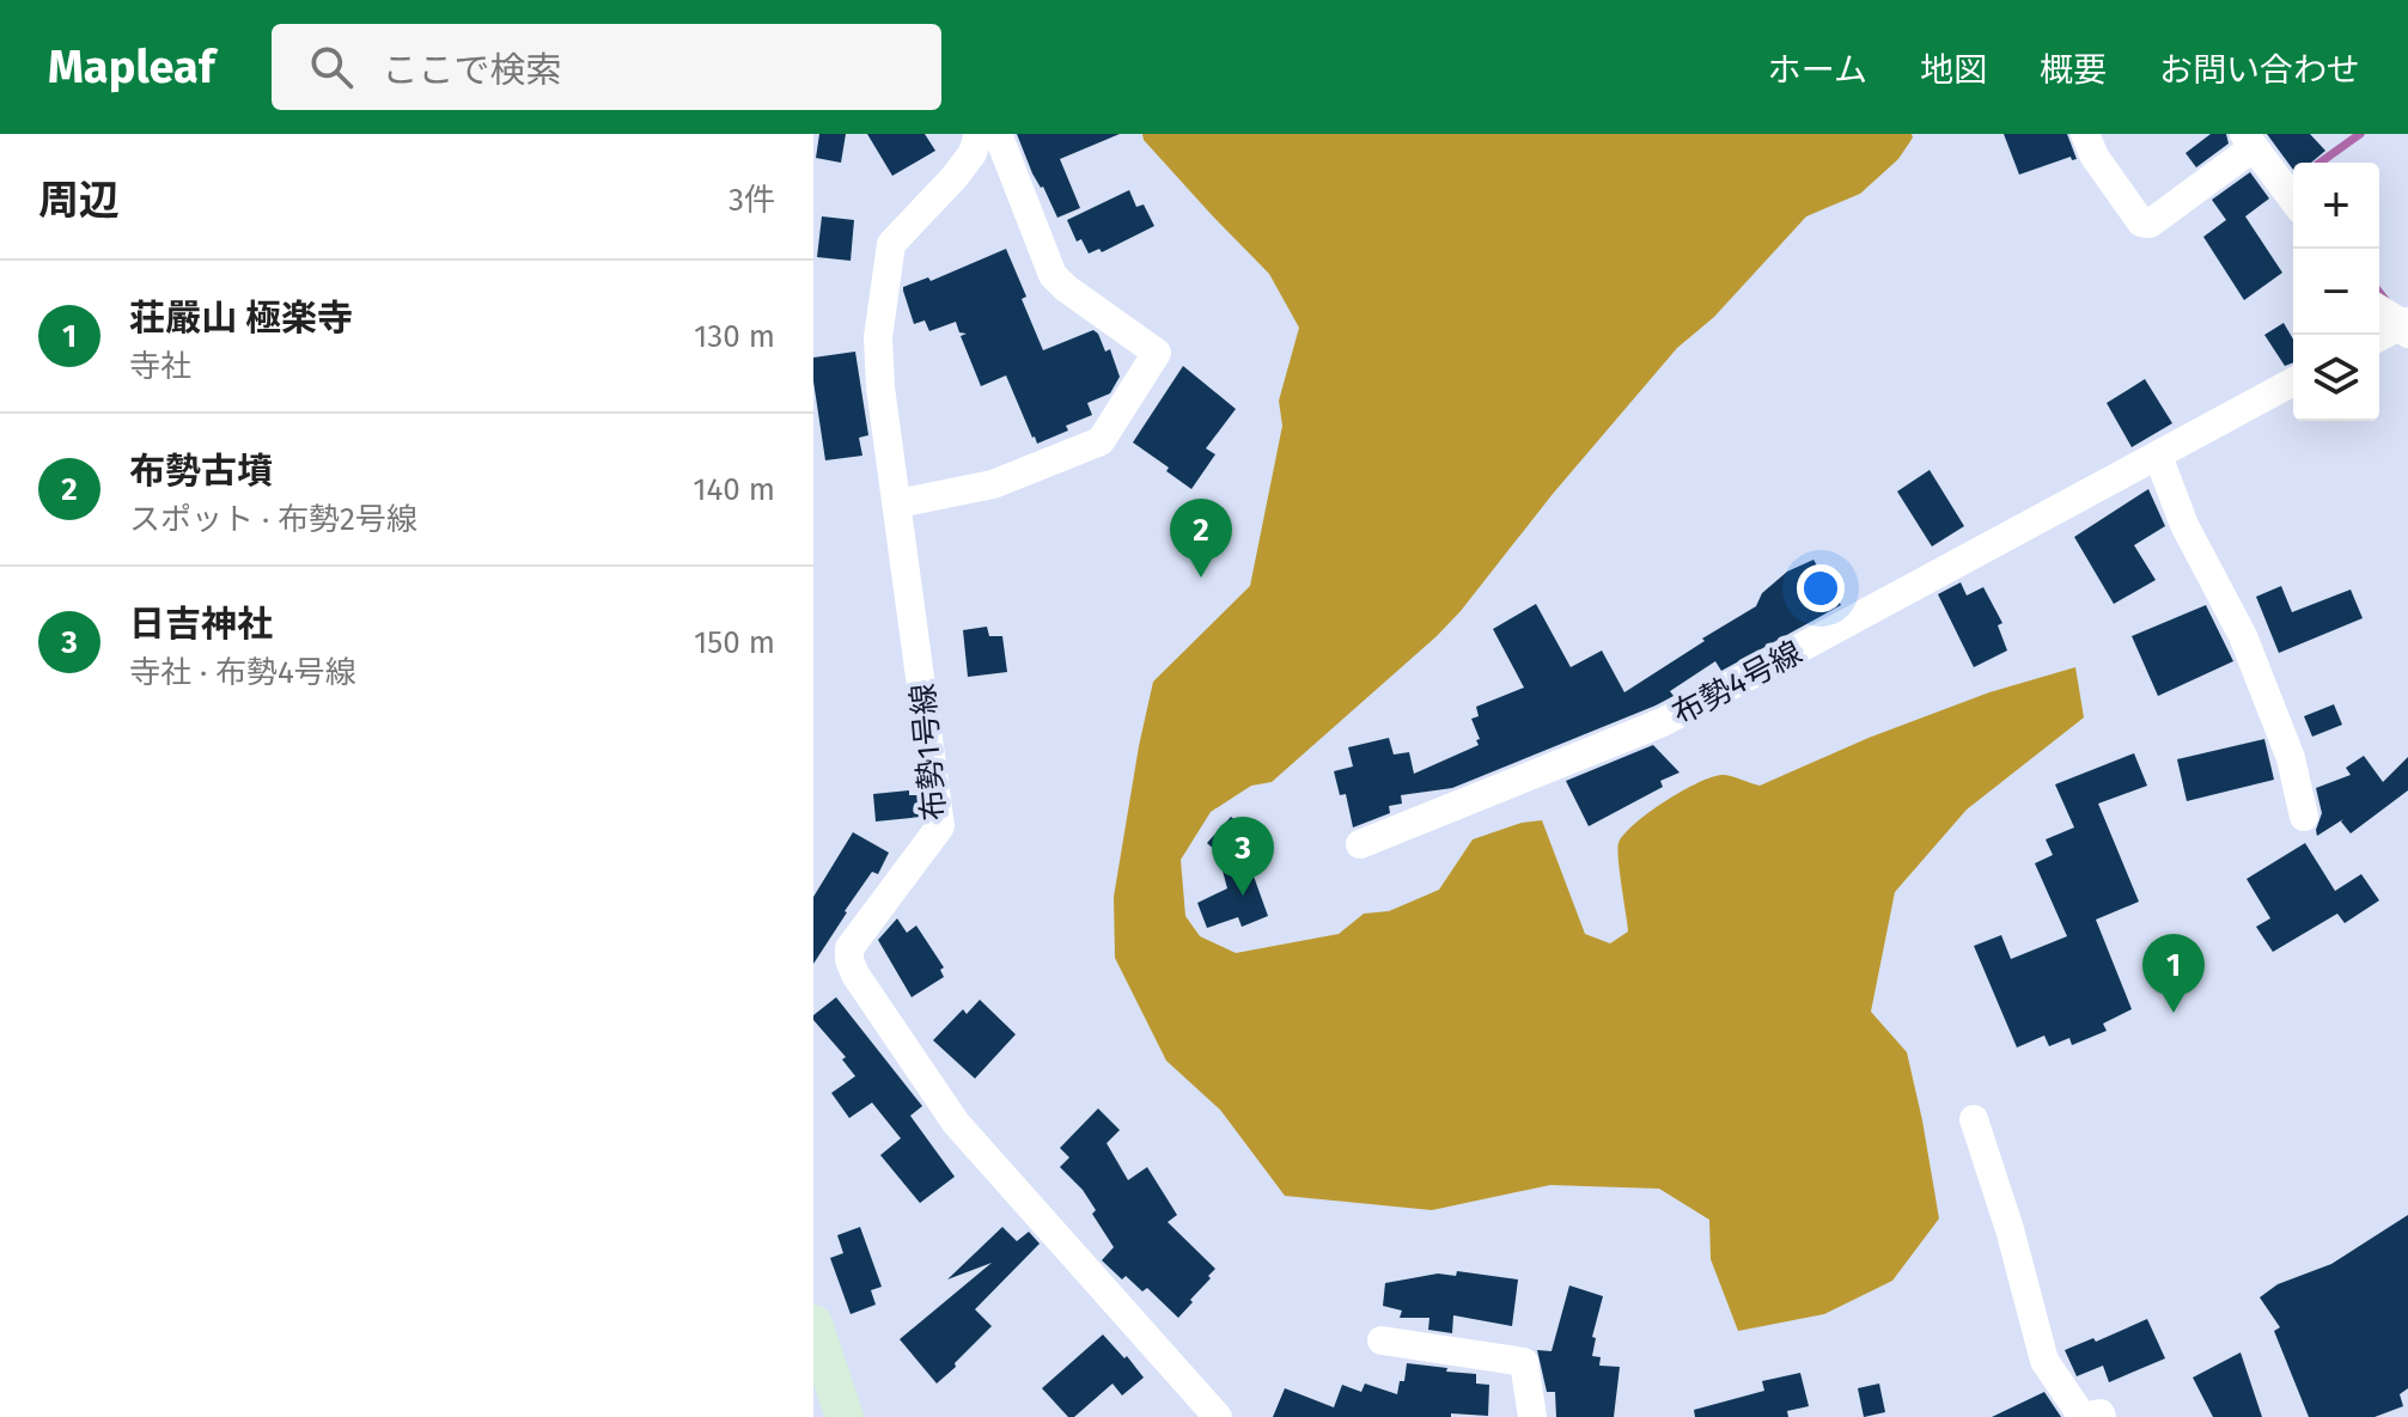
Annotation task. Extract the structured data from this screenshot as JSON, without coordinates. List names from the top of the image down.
{
  "streets": {
    "street": ["布勢4号線", "布勢1号線"]
  },
  "page": {
    "header": "Mapleaf",
    "search": "ここで検索",
    "nav": [
      "ホーム",
      "地図",
      "概要",
      "お問い合わせ"
    ],
    "heading": ["周辺", "3件"],
    "map_buttons": ["+", "−"],
    "list": [
      {
        "mark": "1",
        "name": "荘嚴山 極楽寺",
        "note": "寺社",
        "value": "130 m"
      },
      {
        "mark": "2",
        "name": "布勢古墳",
        "note": "スポット · 布勢2号線",
        "value": "140 m"
      },
      {
        "mark": "3",
        "name": "日吉神社",
        "note": "寺社 · 布勢4号線",
        "value": "150 m"
      }
    ],
    "pins": ["2", "3", "1"]
  }
}
